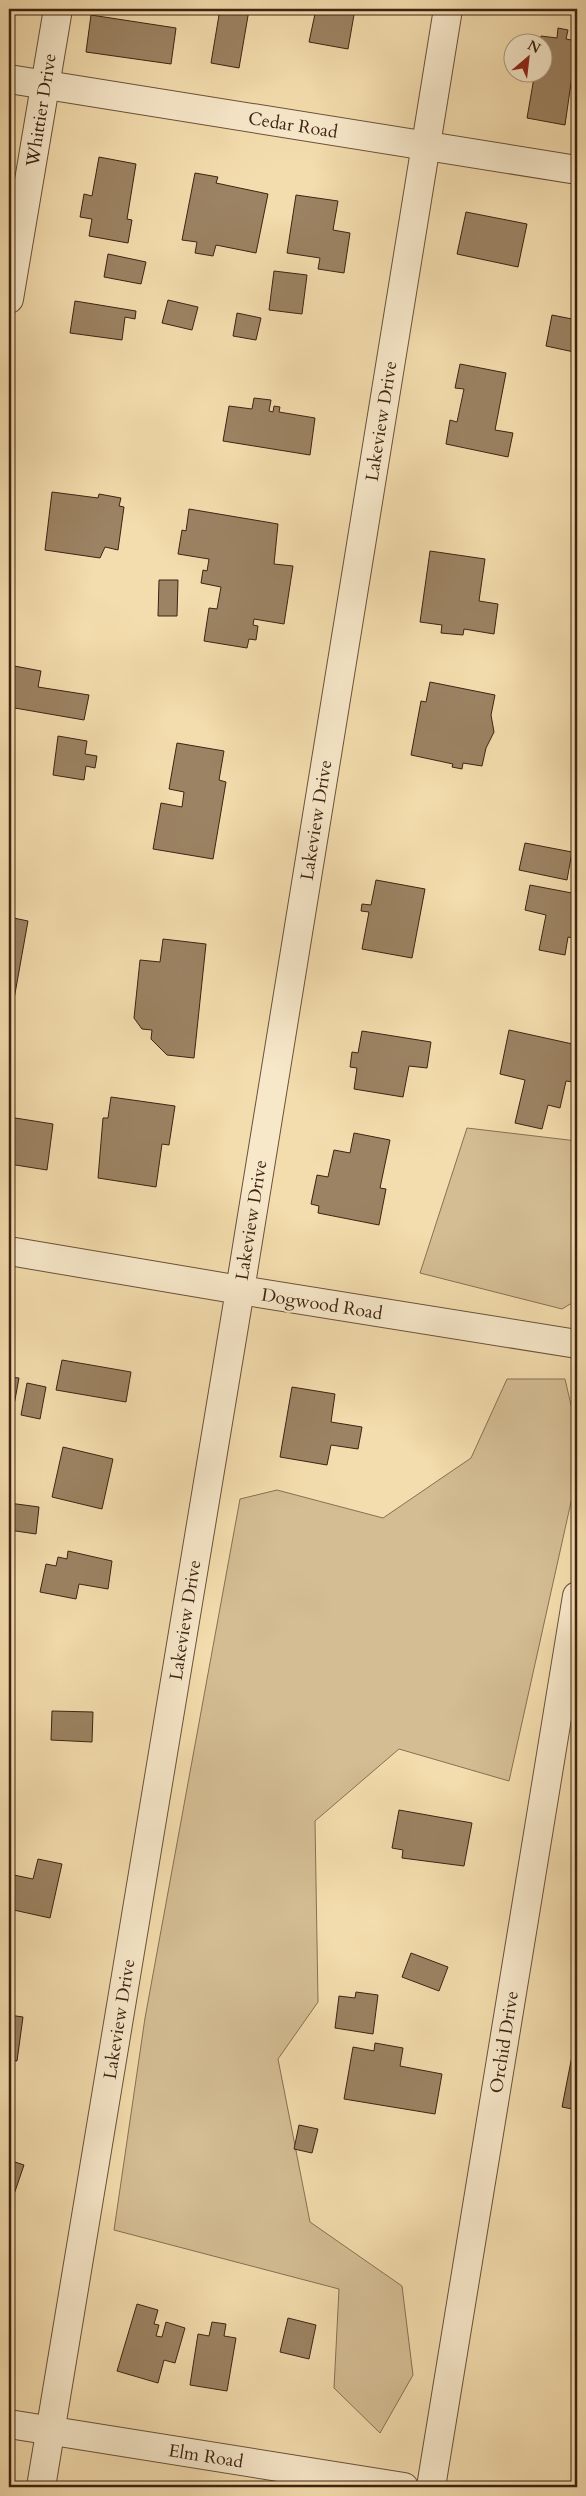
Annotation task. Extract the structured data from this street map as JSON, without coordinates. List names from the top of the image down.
{
  "streets": {
    "street": [
      "Whittier Drive",
      "Cedar Road",
      "Lakeview Drive",
      "Dogwood Road",
      "Orchid Drive",
      "Elm Road"
    ]
  },
  "crossings": [
    ["Whittier Drive", "Cedar Road"],
    ["Cedar Road", "Lakeview Drive"],
    ["Lakeview Drive", "Dogwood Road"],
    ["Lakeview Drive", "Elm Road"]
  ],
  "north": "top right"
}
